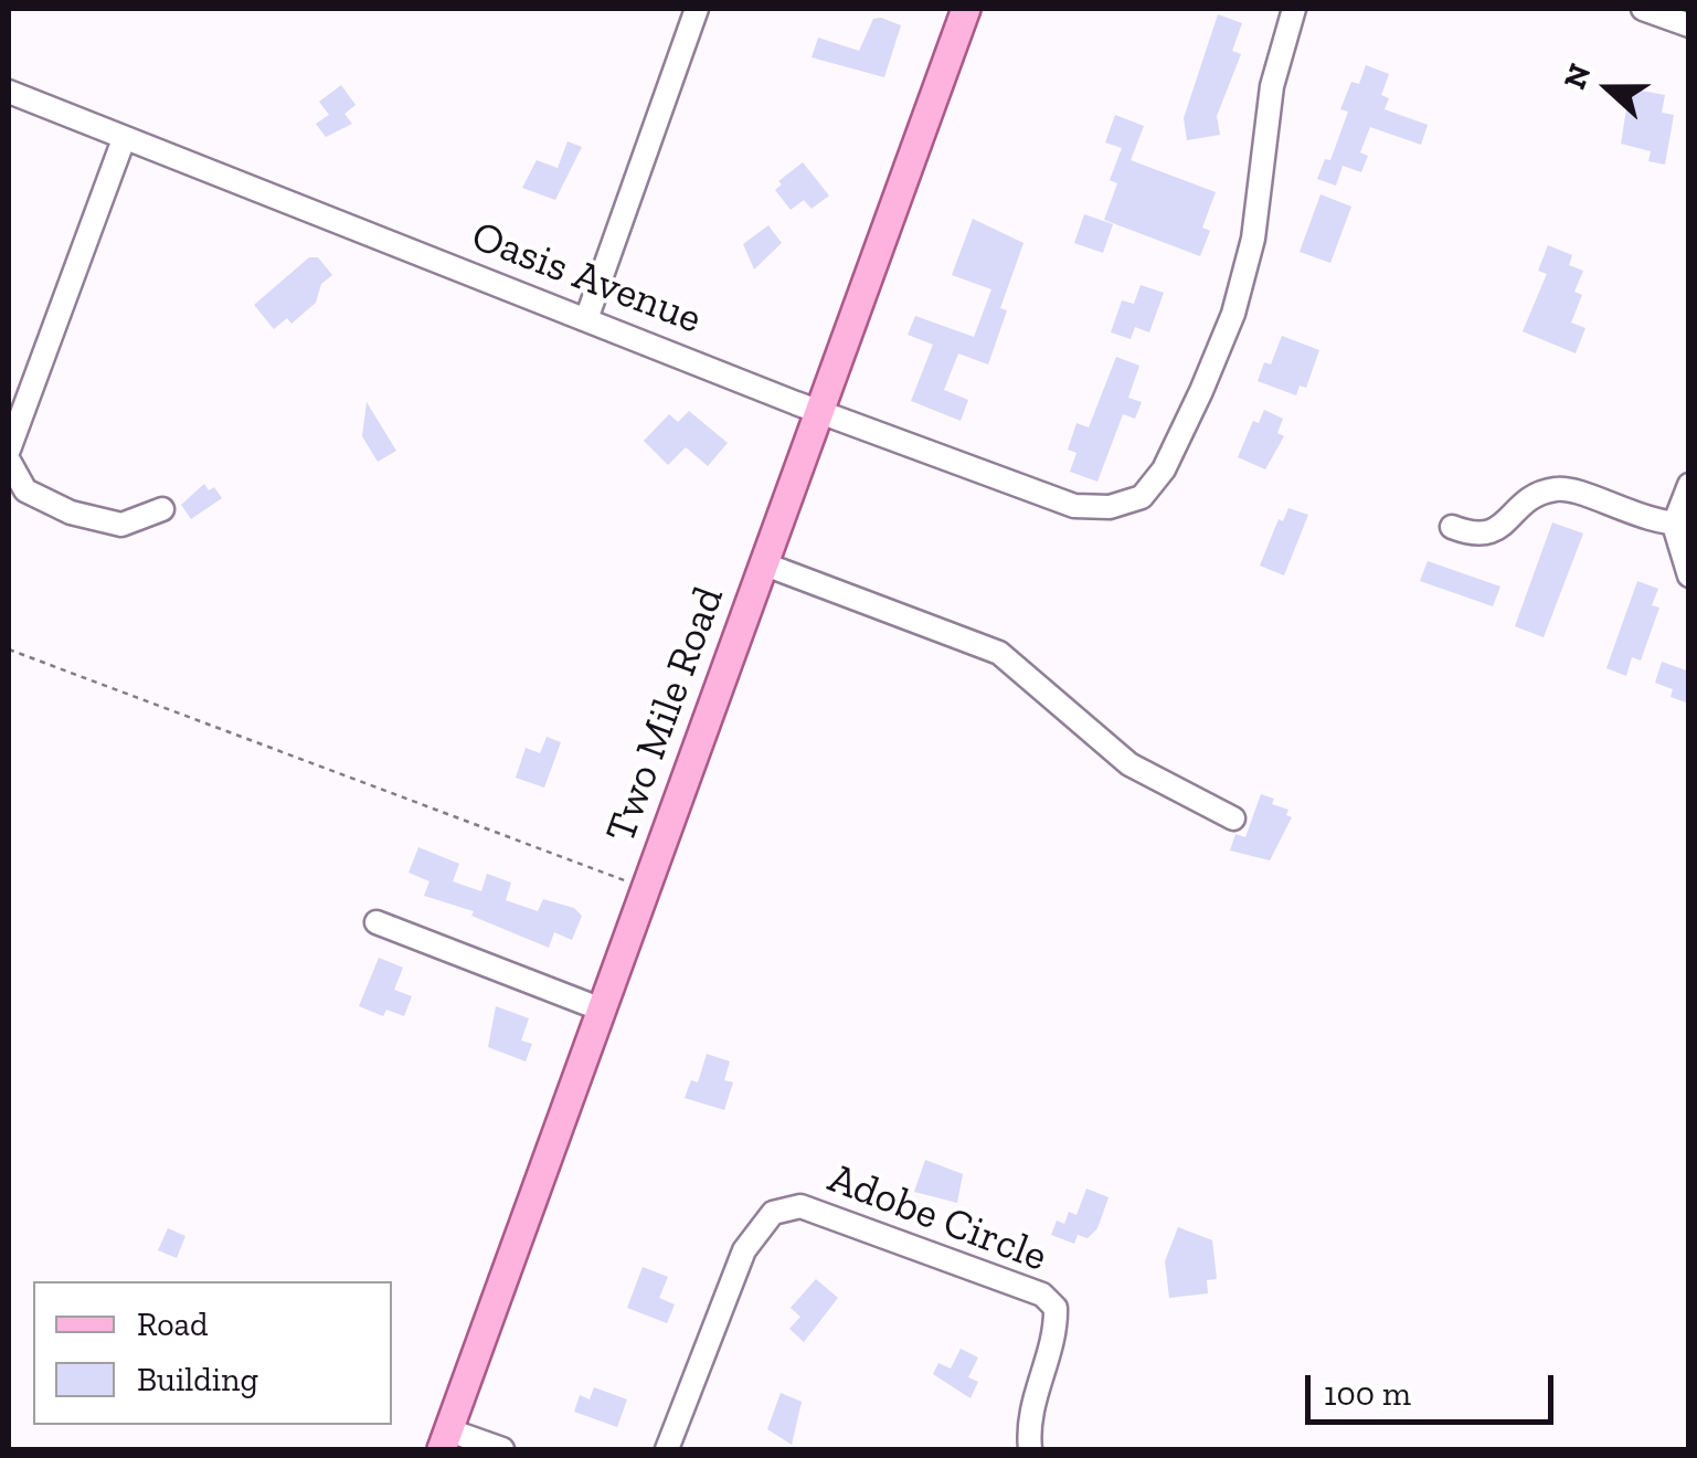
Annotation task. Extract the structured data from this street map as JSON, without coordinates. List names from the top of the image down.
{
  "streets": {
    "main road": ["Two Mile Road"],
    "street": ["Oasis Avenue", "Adobe Circle"]
  },
  "crossings": [
    ["Oasis Avenue", "Two Mile Road"]
  ],
  "legend": ["Road", "Building"],
  "scale_bar": "100 m",
  "north": "left"
}
